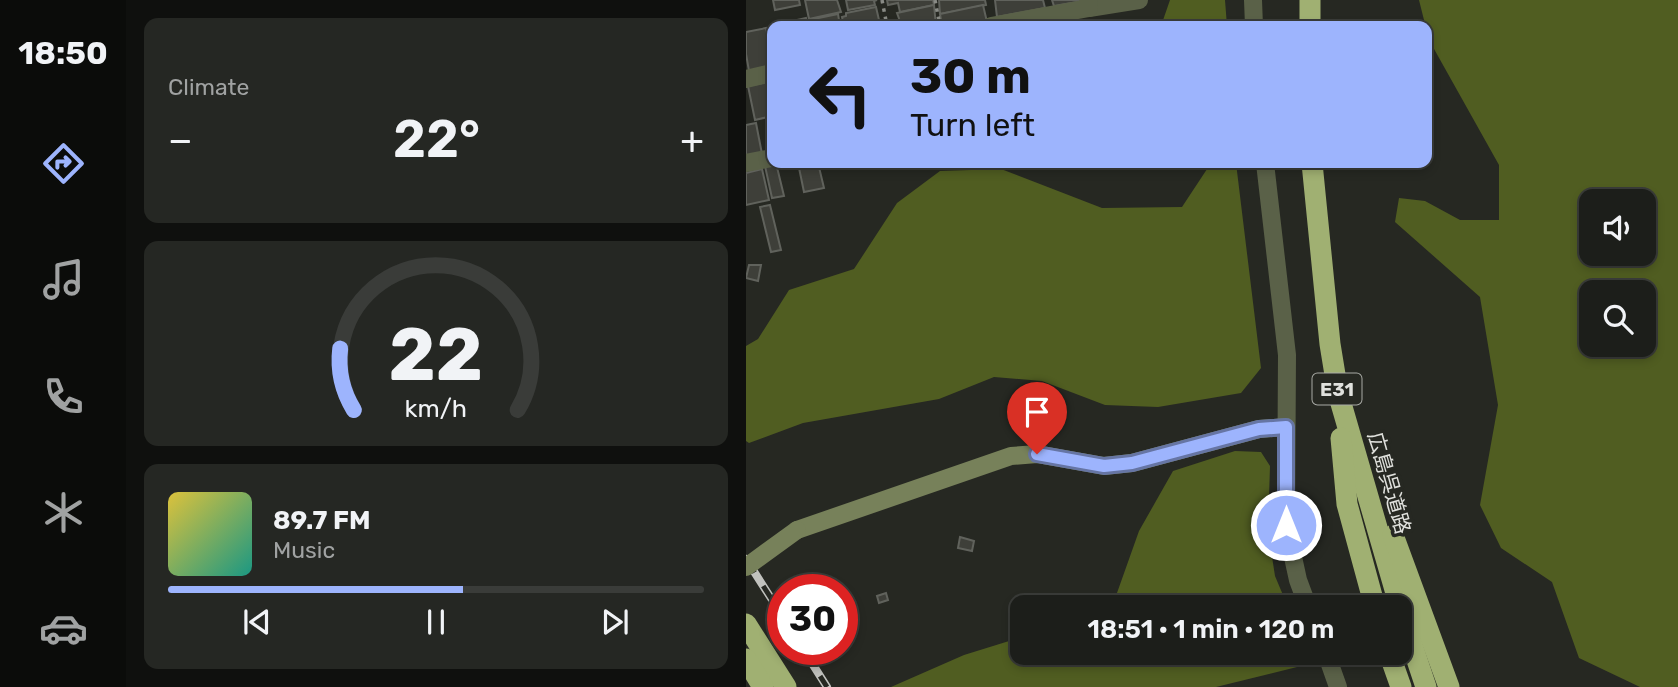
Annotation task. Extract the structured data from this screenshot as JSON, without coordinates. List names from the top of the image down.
{
  "streets": {
    "highway": ["E31", "広島呉道路"]
  },
  "page": {
    "tabs": "18:50",
    "tile": "Climate",
    "turn": ["30 m", "Turn left"],
    "heat": ["−", "22°", "+"],
    "song": ["89.7 FM", "Music"],
    "limit": "30",
    "trip": "18:51 · 1 min · 120 m",
    "gauge": ["22", "km/h"]
  }
}
